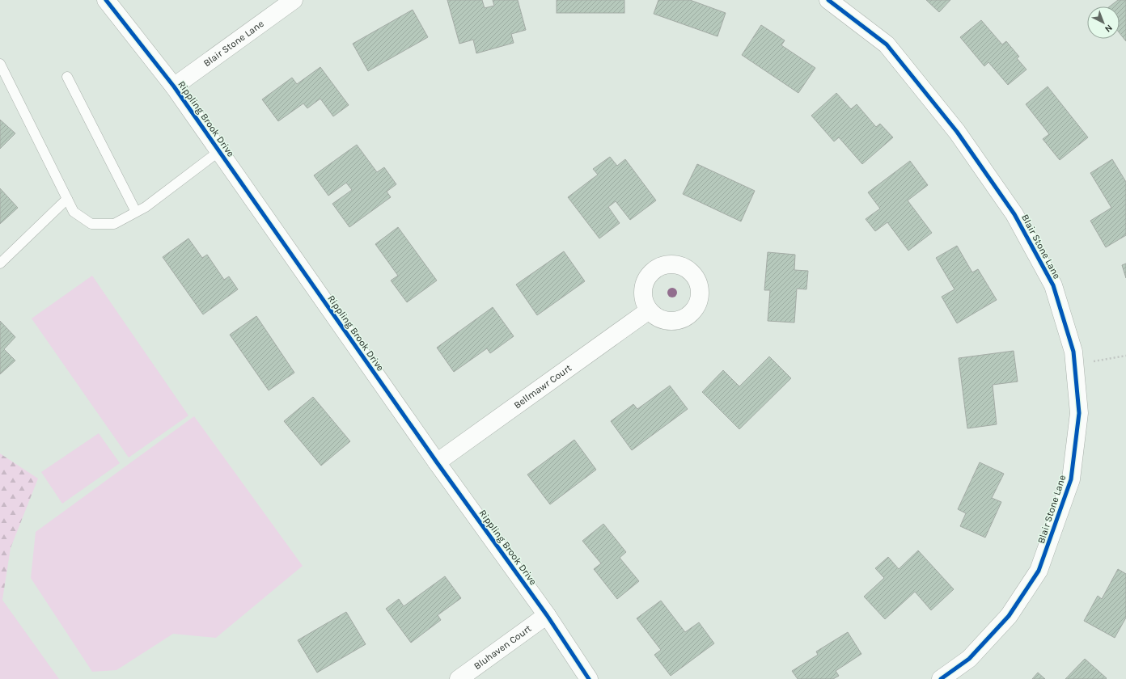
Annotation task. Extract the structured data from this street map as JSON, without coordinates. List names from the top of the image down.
{
  "streets": {
    "street": [
      "Blair Stone Lane",
      "Rippling Brook Drive",
      "Bellmawr Court",
      "Bluhaven Court"
    ]
  },
  "crossings": [
    ["Blair Stone Lane", "Rippling Brook Drive"],
    ["Rippling Brook Drive", "Bellmawr Court"],
    ["Rippling Brook Drive", "Bluhaven Court"]
  ],
  "north": "bottom right"
}
